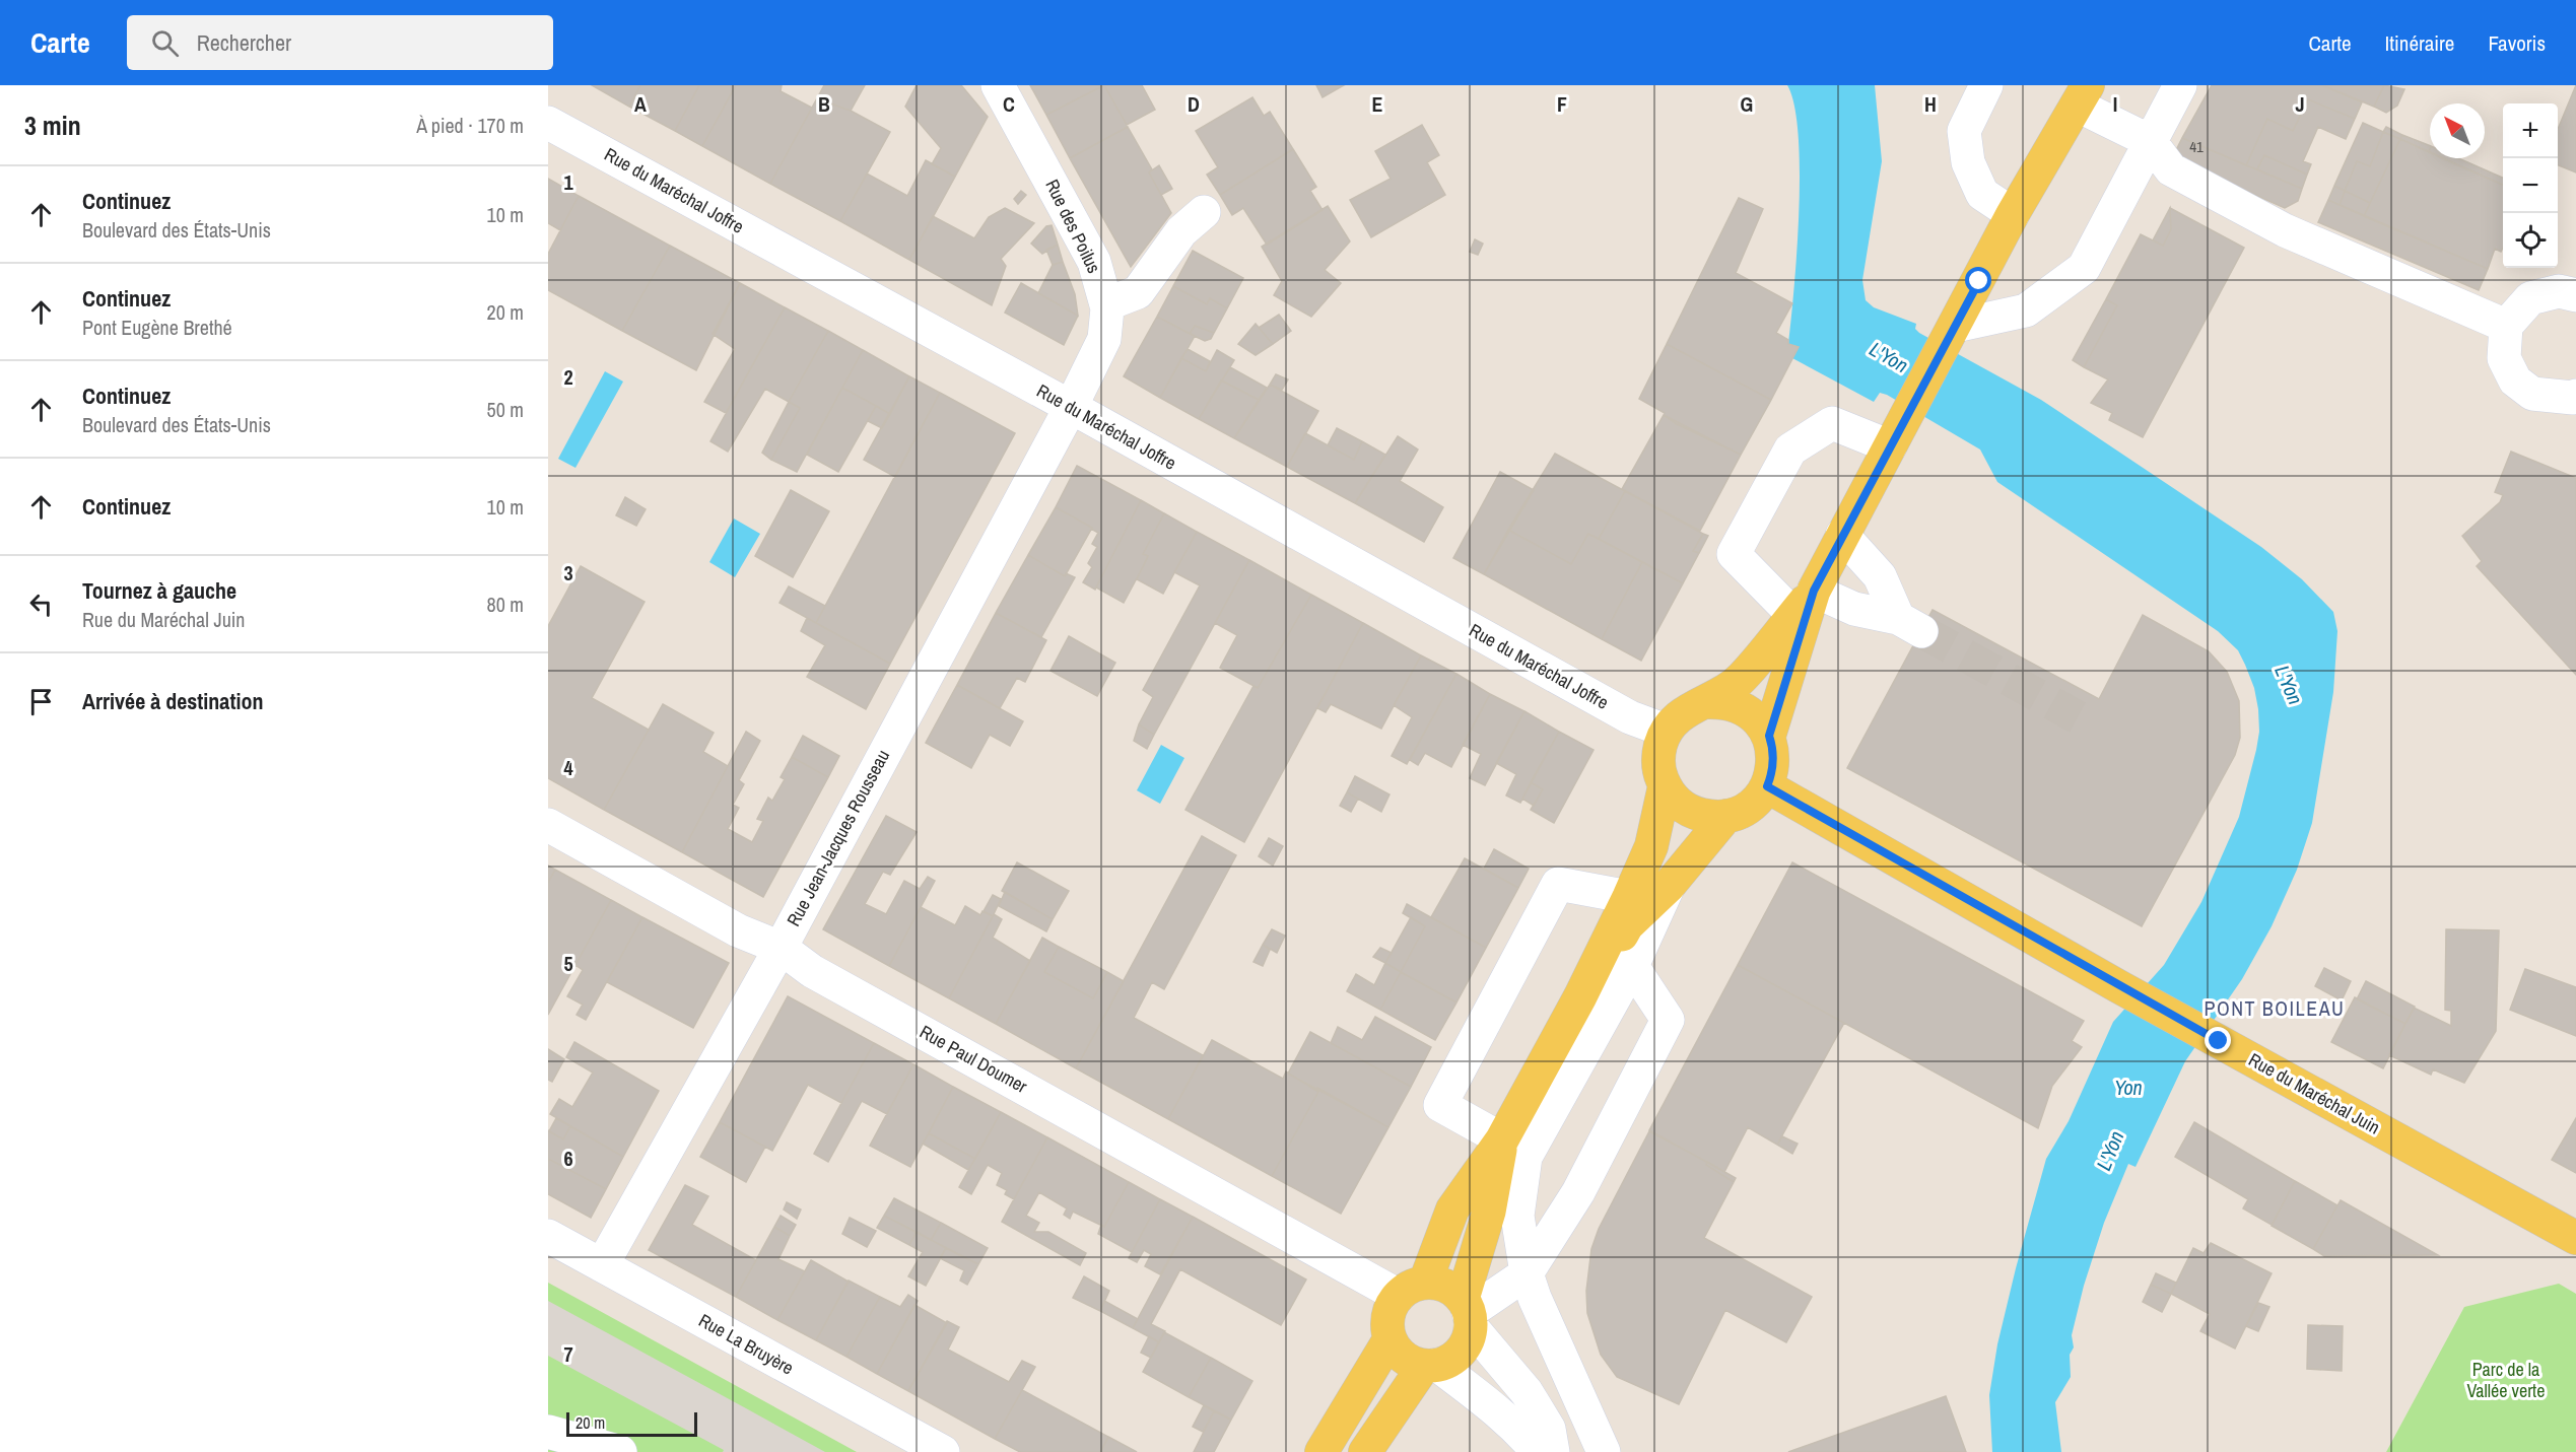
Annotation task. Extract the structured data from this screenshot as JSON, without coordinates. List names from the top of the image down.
{
  "streets": {
    "main road": ["Rue du Maréchal Juin"],
    "street": [
      "Rue du Maréchal Joffre",
      "Rue des Poilus",
      "Rue Jean-Jacques Rousseau",
      "Rue Paul Doumer",
      "Rue La Bruyère"
    ]
  },
  "crossings": [
    ["Rue du Maréchal Joffre", "Rue des Poilus"],
    ["Rue du Maréchal Joffre", "Rue Jean-Jacques Rousseau"],
    ["Rue du Maréchal Joffre", "Rue du Maréchal Juin"],
    ["Rue des Poilus", "Rue Jean-Jacques Rousseau"],
    ["Rue Jean-Jacques Rousseau", "Rue Paul Doumer"],
    ["Rue Jean-Jacques Rousseau", "Rue La Bruyère"]
  ],
  "districts": ["PONT BOILEAU"],
  "water": ["L'Yon", "Yon"],
  "parks": ["Parc de la Vallée verte"],
  "house_numbers": ["41"],
  "scale_bar": "20 m",
  "north": "top left",
  "page": {
    "header": "Carte",
    "search": "Rechercher",
    "nav": ["Carte", "Itinéraire", "Favoris"],
    "heading": ["3 min", "À pied · 170 m"],
    "map_buttons": ["+", "−"],
    "list": [
      ["Continuez", "Boulevard des États-Unis", "10 m"],
      ["Continuez", "Pont Eugène Brethé", "20 m"],
      ["Continuez", "Boulevard des États-Unis", "50 m"],
      ["Continuez", "10 m"],
      ["Tournez à gauche", "Rue du Maréchal Juin", "80 m"],
      "Arrivée à destination"
    ],
    "scale": "20 m"
  },
  "grid": {
    "columns": [
      "A",
      "B",
      "C",
      "D",
      "E",
      "F",
      "G",
      "H",
      "I",
      "J"
    ],
    "rows": [
      "1",
      "2",
      "3",
      "4",
      "5",
      "6",
      "7"
    ]
  }
}
